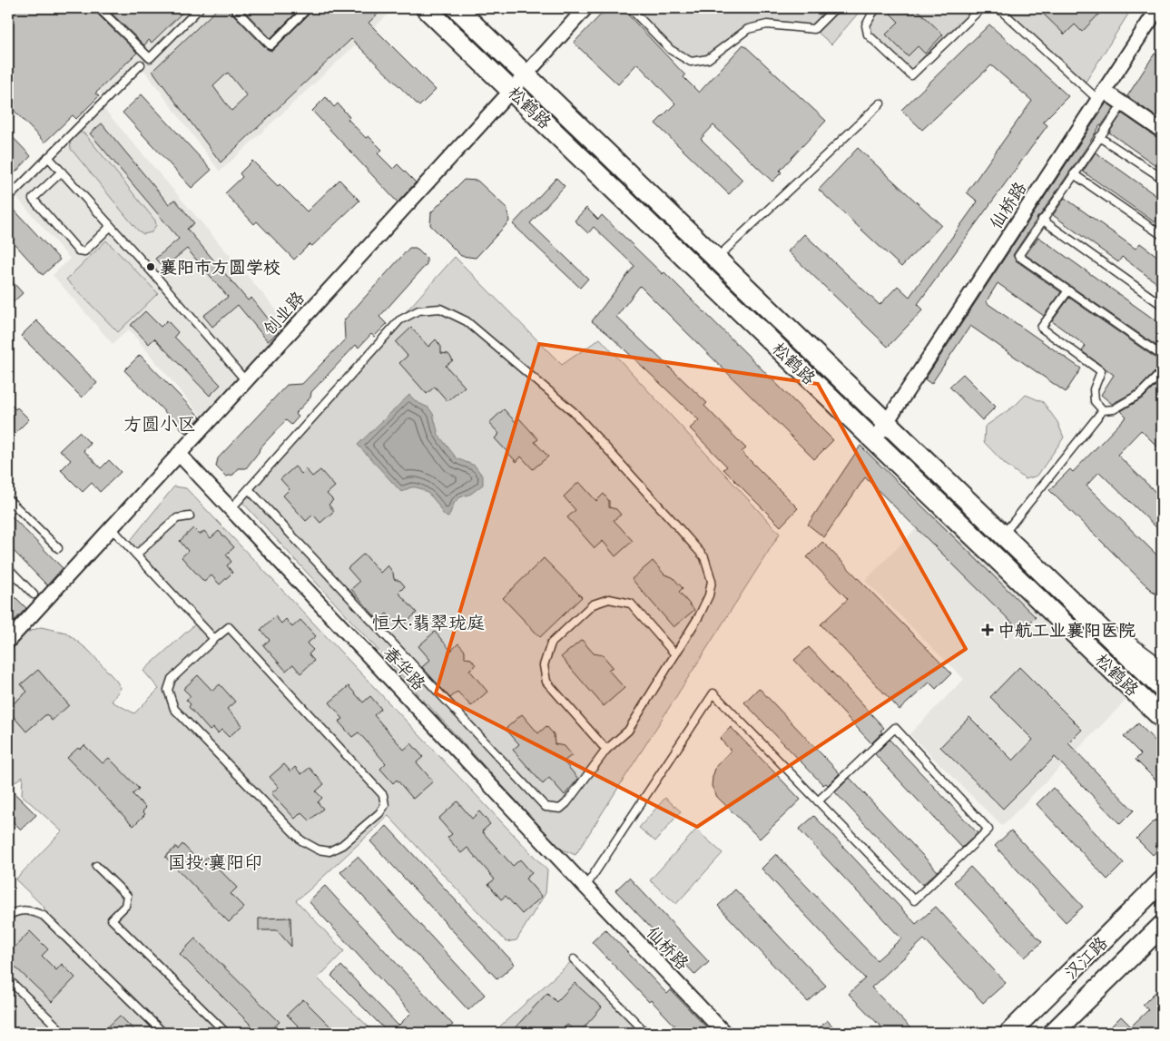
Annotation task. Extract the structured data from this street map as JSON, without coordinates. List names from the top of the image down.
{
  "streets": {
    "main road": ["松鹤路", "汉江路"],
    "street": ["仙桥路", "创业路", "春华路"]
  },
  "crossings": [
    ["松鹤路", "仙桥路"],
    ["松鹤路", "创业路"],
    ["仙桥路", "春华路"],
    ["创业路", "春华路"]
  ],
  "districts": ["方圆小区", "恒大·翡翠珑庭", "国投·襄阳印"],
  "places": {
    "other": ["襄阳市方圆学校"],
    "health": ["中航工业襄阳医院"]
  }
}
